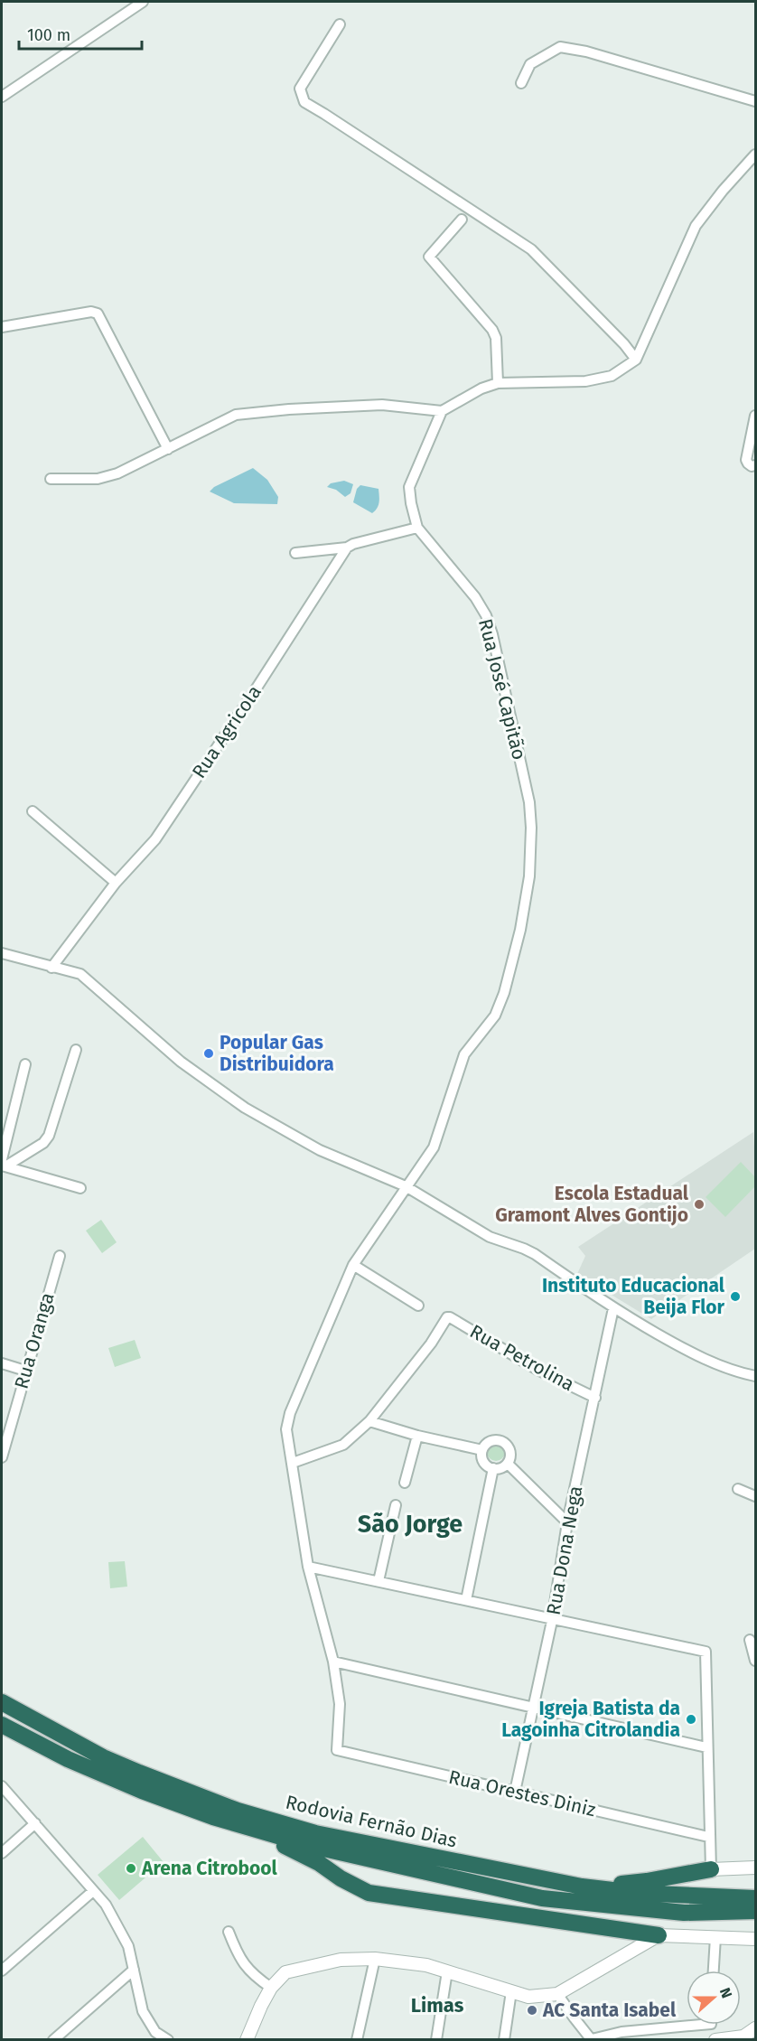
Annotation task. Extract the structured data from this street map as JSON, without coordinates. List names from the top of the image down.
{
  "streets": {
    "highway": ["Rodovia Fernão Dias"],
    "street": [
      "Rua José Capitão",
      "Rua Agricola",
      "Rua Oranga",
      "Rua Petrolina",
      "Rua Dona Nega",
      "Rua Orestes Diniz"
    ]
  },
  "crossings": [
    ["Rua José Capitão", "Rua Orestes Diniz"],
    ["Rua Petrolina", "Rua Dona Nega"],
    ["Rua Dona Nega", "Rua Orestes Diniz"]
  ],
  "districts": ["São Jorge", "Limas"],
  "places": [
    "Popular Gas Distribuidora",
    "Escola Estadual Gramont Alves Gontijo",
    "Instituto Educacional Beija Flor",
    "Igreja Batista da Lagoinha Citrolandia",
    "Arena Citrobool",
    "AC Santa Isabel"
  ],
  "scale_bar": "100 m",
  "north": "right"
}
